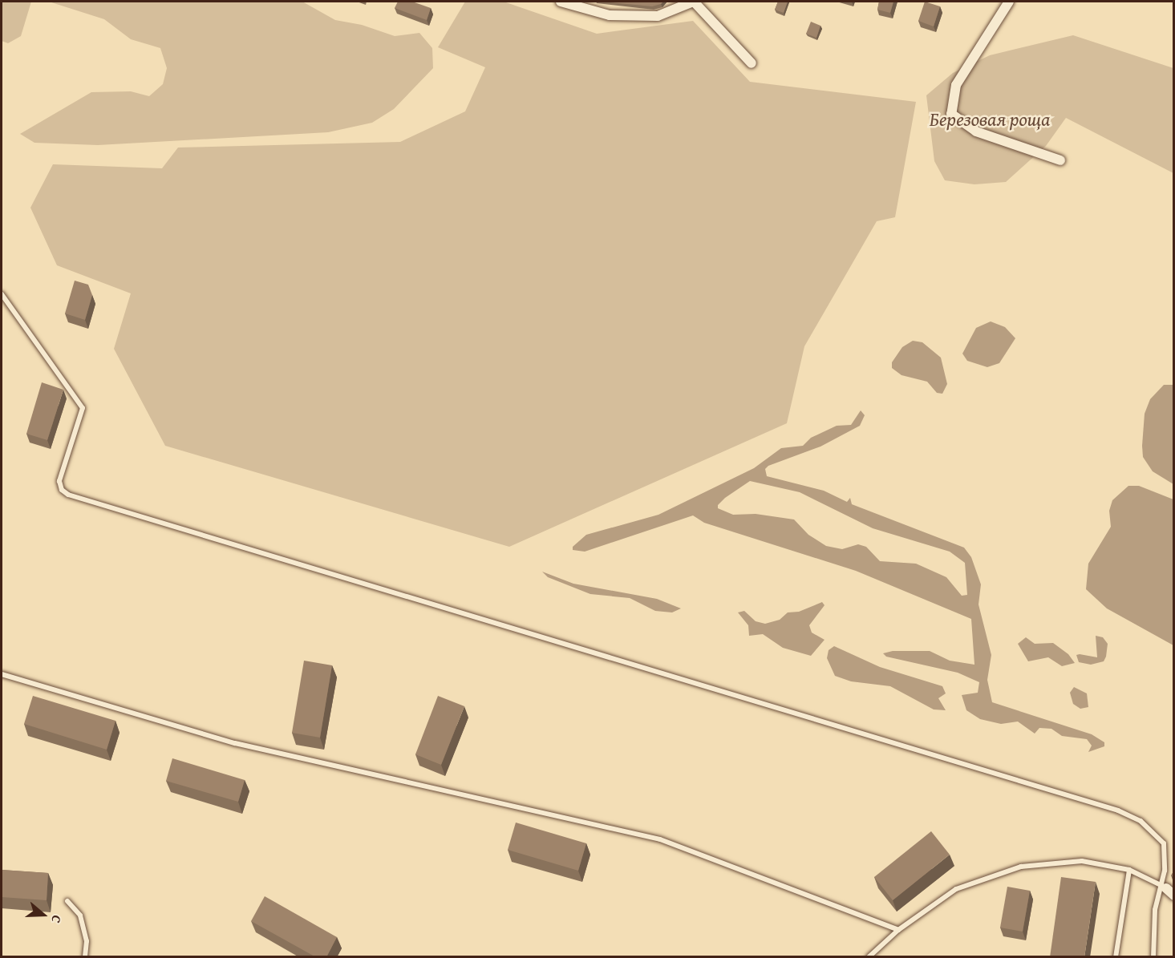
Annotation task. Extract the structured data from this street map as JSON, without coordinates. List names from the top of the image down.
{
  "parks": ["Березовая роща"],
  "north": "right"
}
